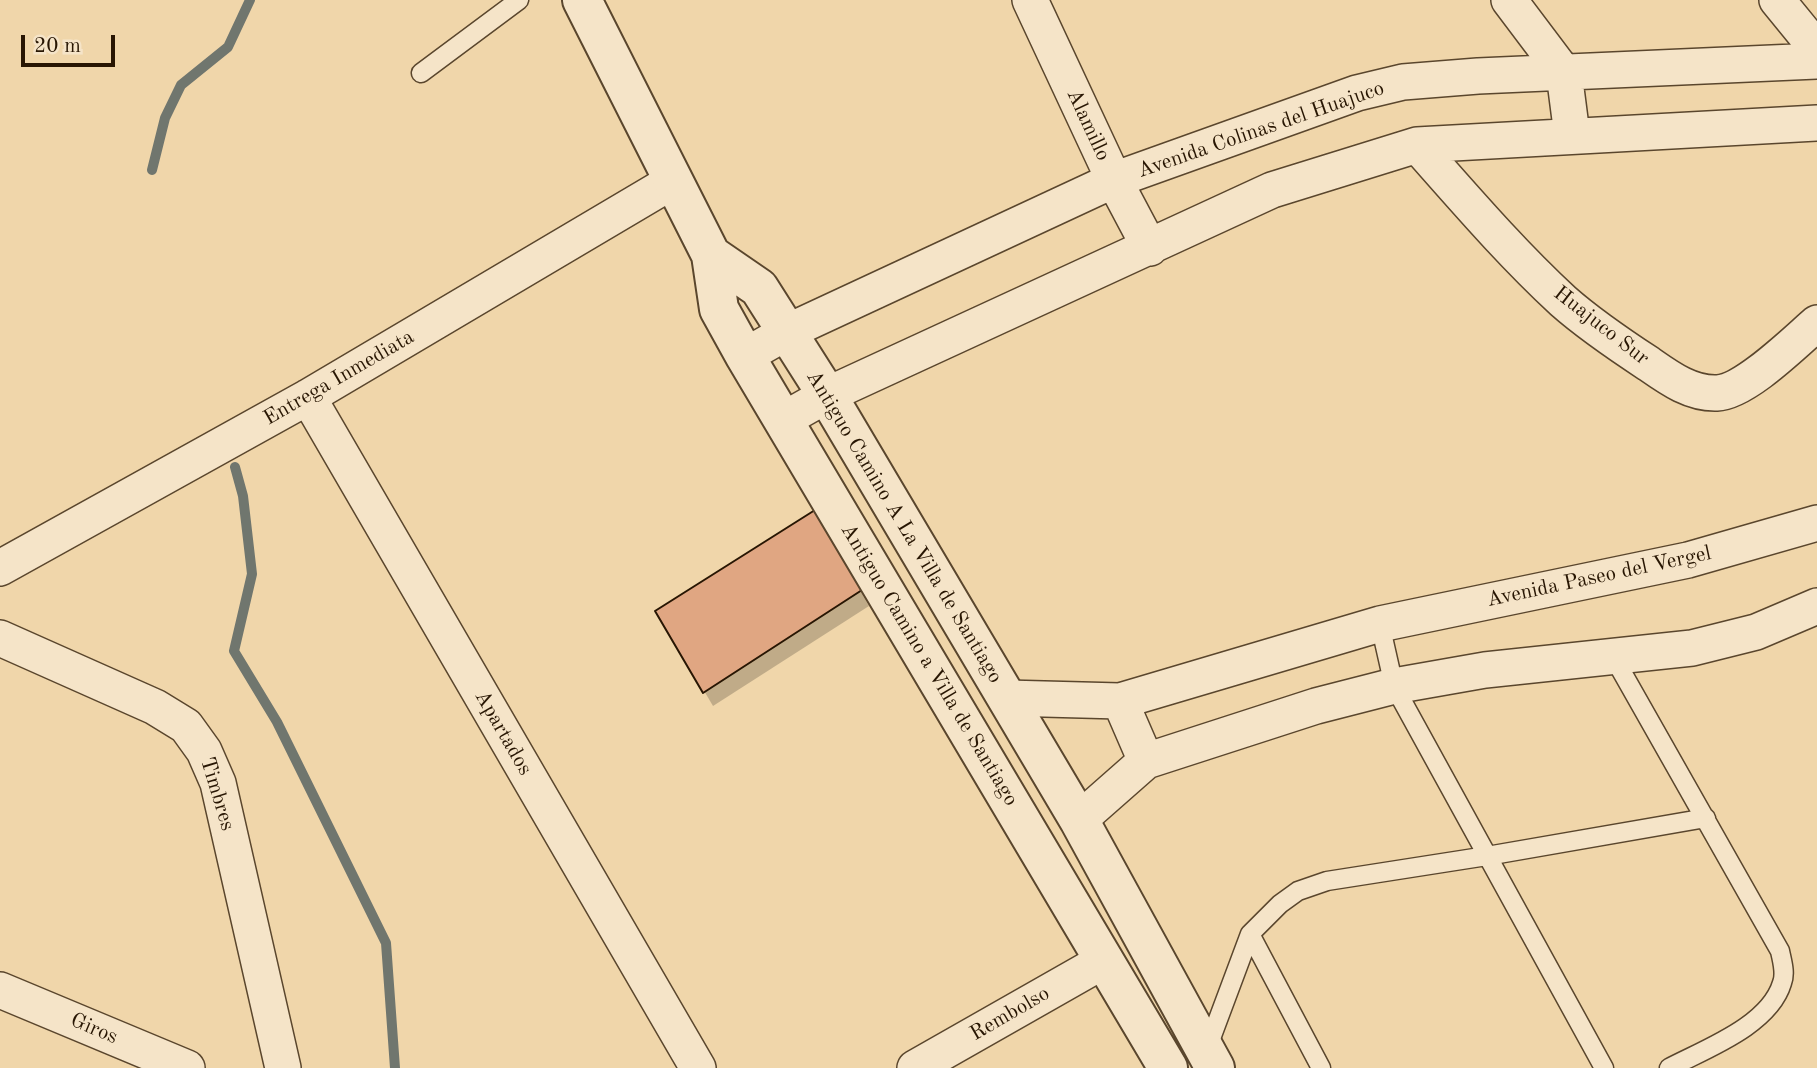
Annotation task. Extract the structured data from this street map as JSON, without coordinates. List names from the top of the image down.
{
  "streets": {
    "street": [
      "Alamillo",
      "Avenida Colinas del Huajuco",
      "Huajuco Sur",
      "Entrega Inmediata",
      "Antiguo Camino A La Villa de Santiago",
      "Avenida Paseo del Vergel",
      "Antiguo Camino a Villa de Santiago",
      "Apartados",
      "Timbres",
      "Rembolso",
      "Giros"
    ]
  },
  "crossings": [
    ["Alamillo", "Avenida Colinas del Huajuco"],
    ["Avenida Colinas del Huajuco", "Antiguo Camino A La Villa de Santiago"],
    ["Avenida Colinas del Huajuco", "Antiguo Camino a Villa de Santiago"],
    ["Entrega Inmediata", "Antiguo Camino A La Villa de Santiago"],
    ["Entrega Inmediata", "Apartados"],
    ["Antiguo Camino A La Villa de Santiago", "Avenida Paseo del Vergel"],
    ["Antiguo Camino A La Villa de Santiago", "Antiguo Camino a Villa de Santiago"],
    ["Antiguo Camino a Villa de Santiago", "Rembolso"]
  ],
  "scale_bar": "20 m"
}
